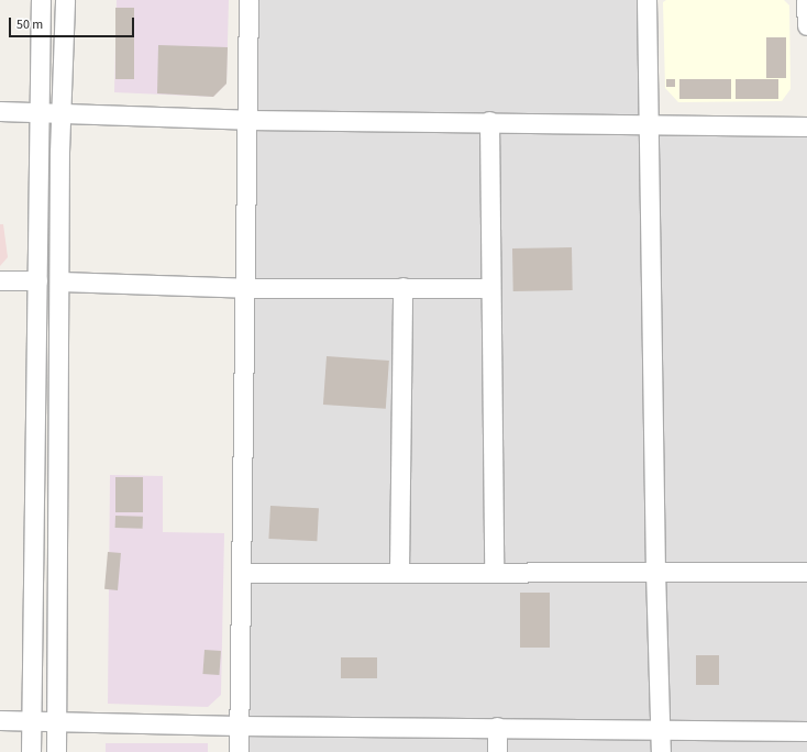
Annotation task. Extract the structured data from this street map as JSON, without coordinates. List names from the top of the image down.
{
  "scale_bar": "50 m"
}
